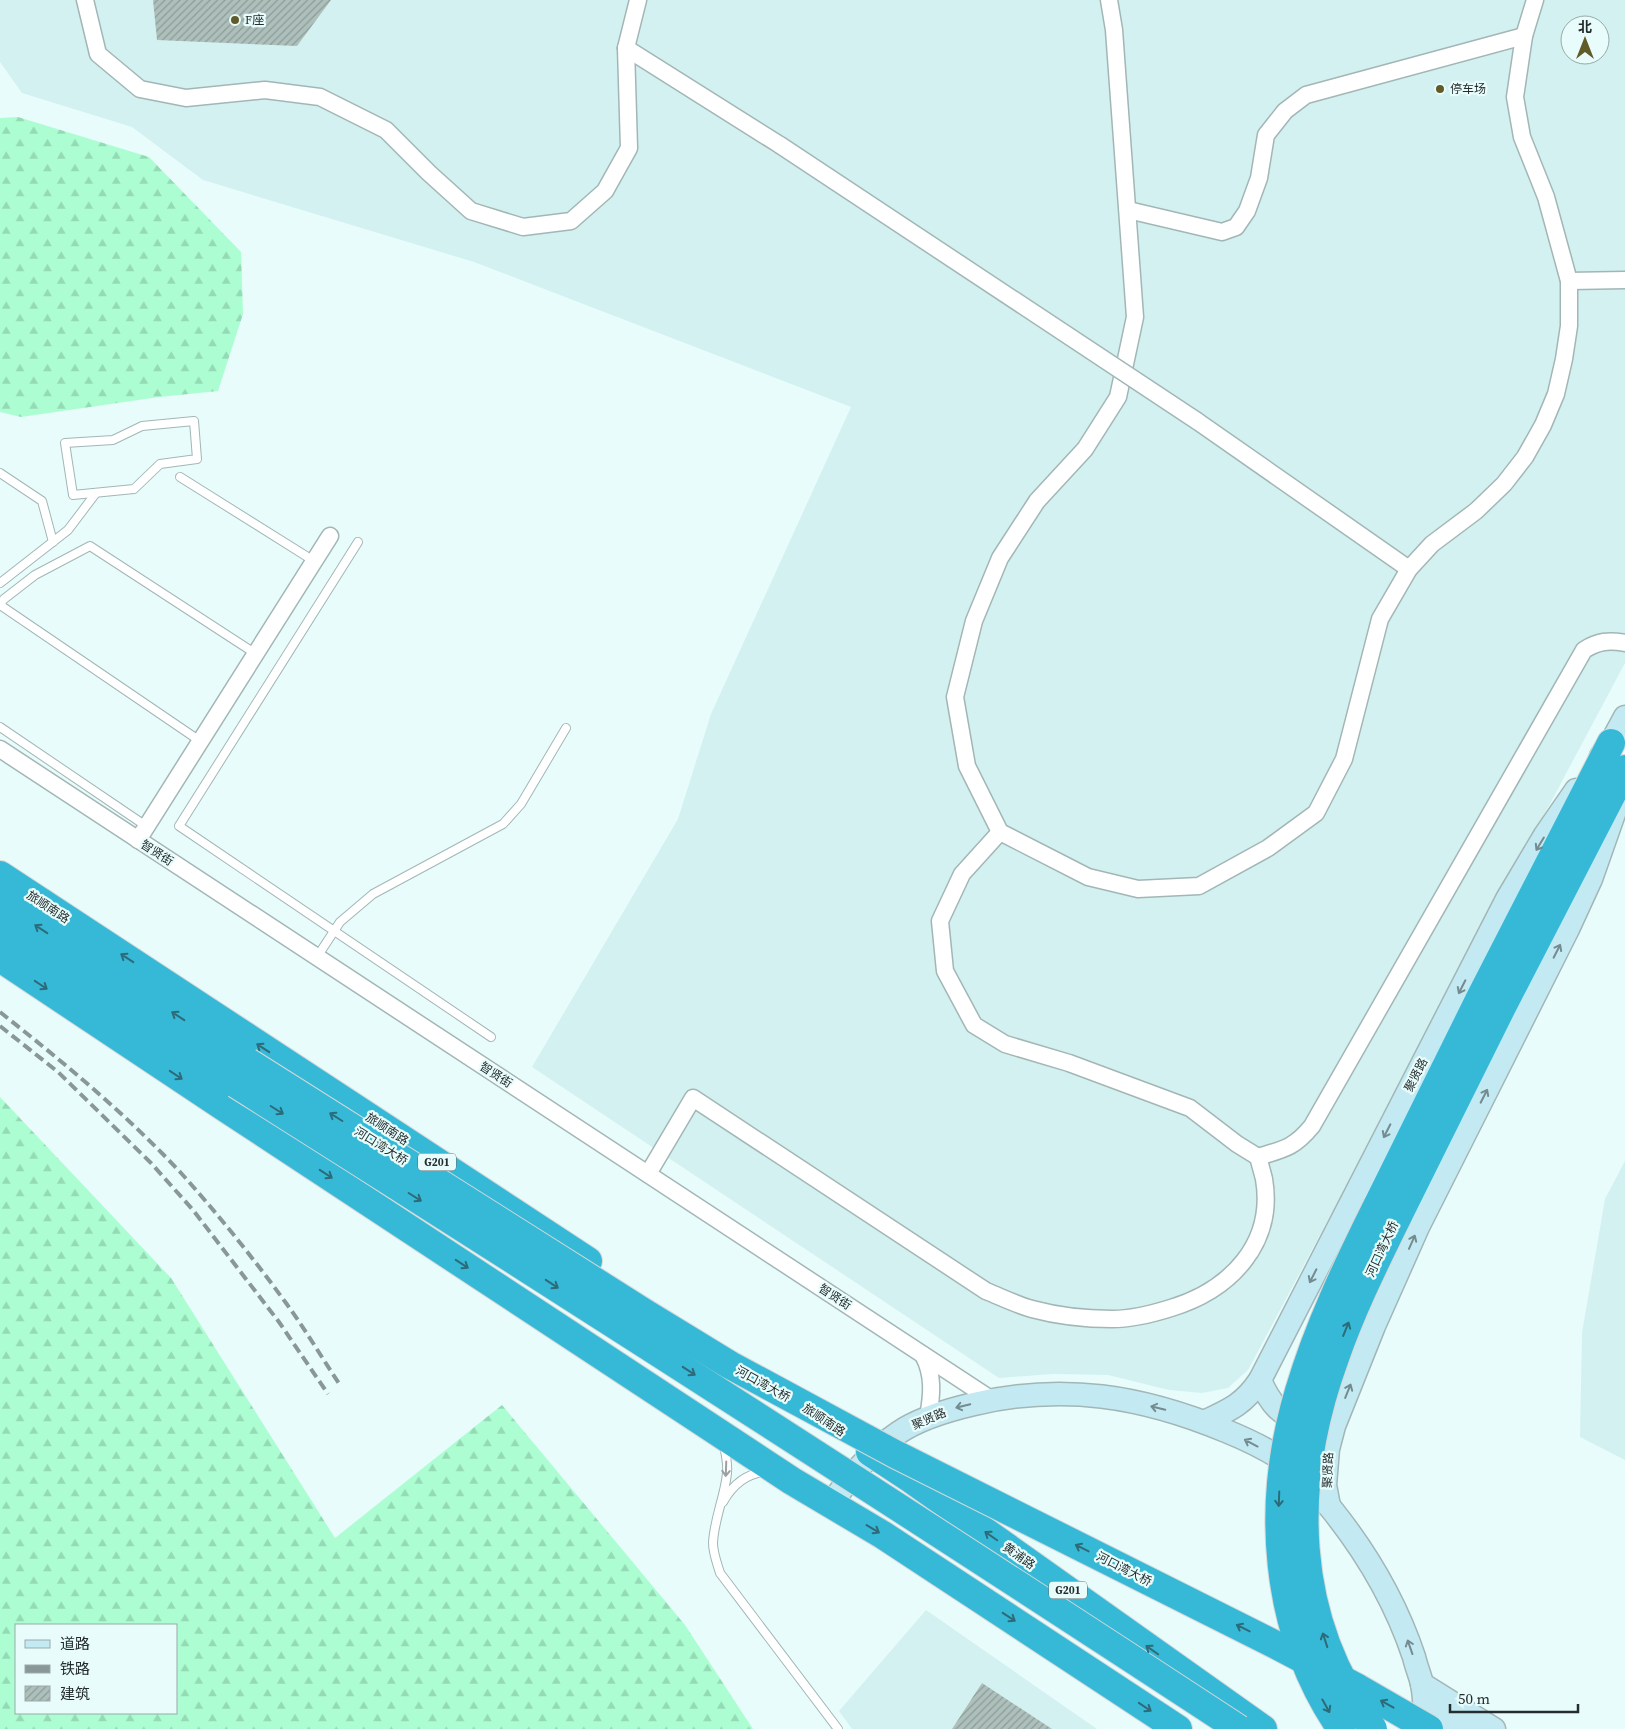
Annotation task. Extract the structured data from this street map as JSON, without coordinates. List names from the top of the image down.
{
  "streets": {
    "highway": [
      "旅顺南路",
      "河口湾大桥",
      "G201",
      "黄浦路"
    ],
    "main road": ["聚贤路"],
    "street": ["智贤街"]
  },
  "crossings": [
    ["智贤街", "聚贤路"],
    ["旅顺南路", "聚贤路"],
    ["旅顺南路", "黄浦路"],
    ["聚贤路", "河口湾大桥"],
    ["聚贤路", "黄浦路"]
  ],
  "places": ["F座", "停车场"],
  "legend": ["道路", "铁路", "建筑"],
  "scale_bar": "50 m",
  "north": "top"
}
